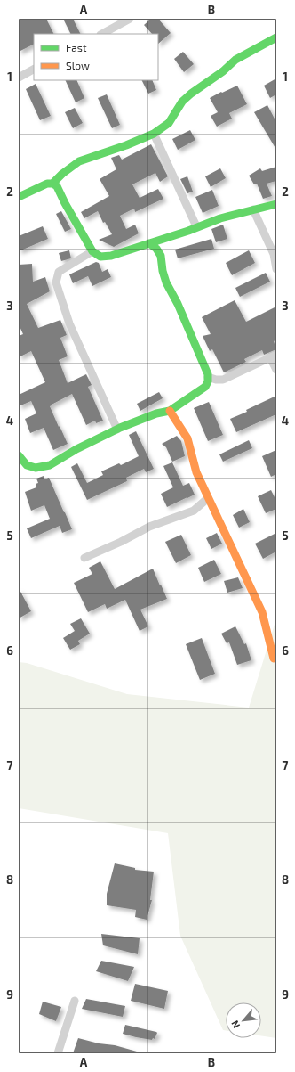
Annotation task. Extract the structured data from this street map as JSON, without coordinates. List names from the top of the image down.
{
  "legend": ["Fast", "Slow"],
  "north": "bottom left",
  "grid": {
    "columns": ["A", "B"],
    "rows": [
      "1",
      "2",
      "3",
      "4",
      "5",
      "6",
      "7",
      "8",
      "9"
    ]
  }
}
